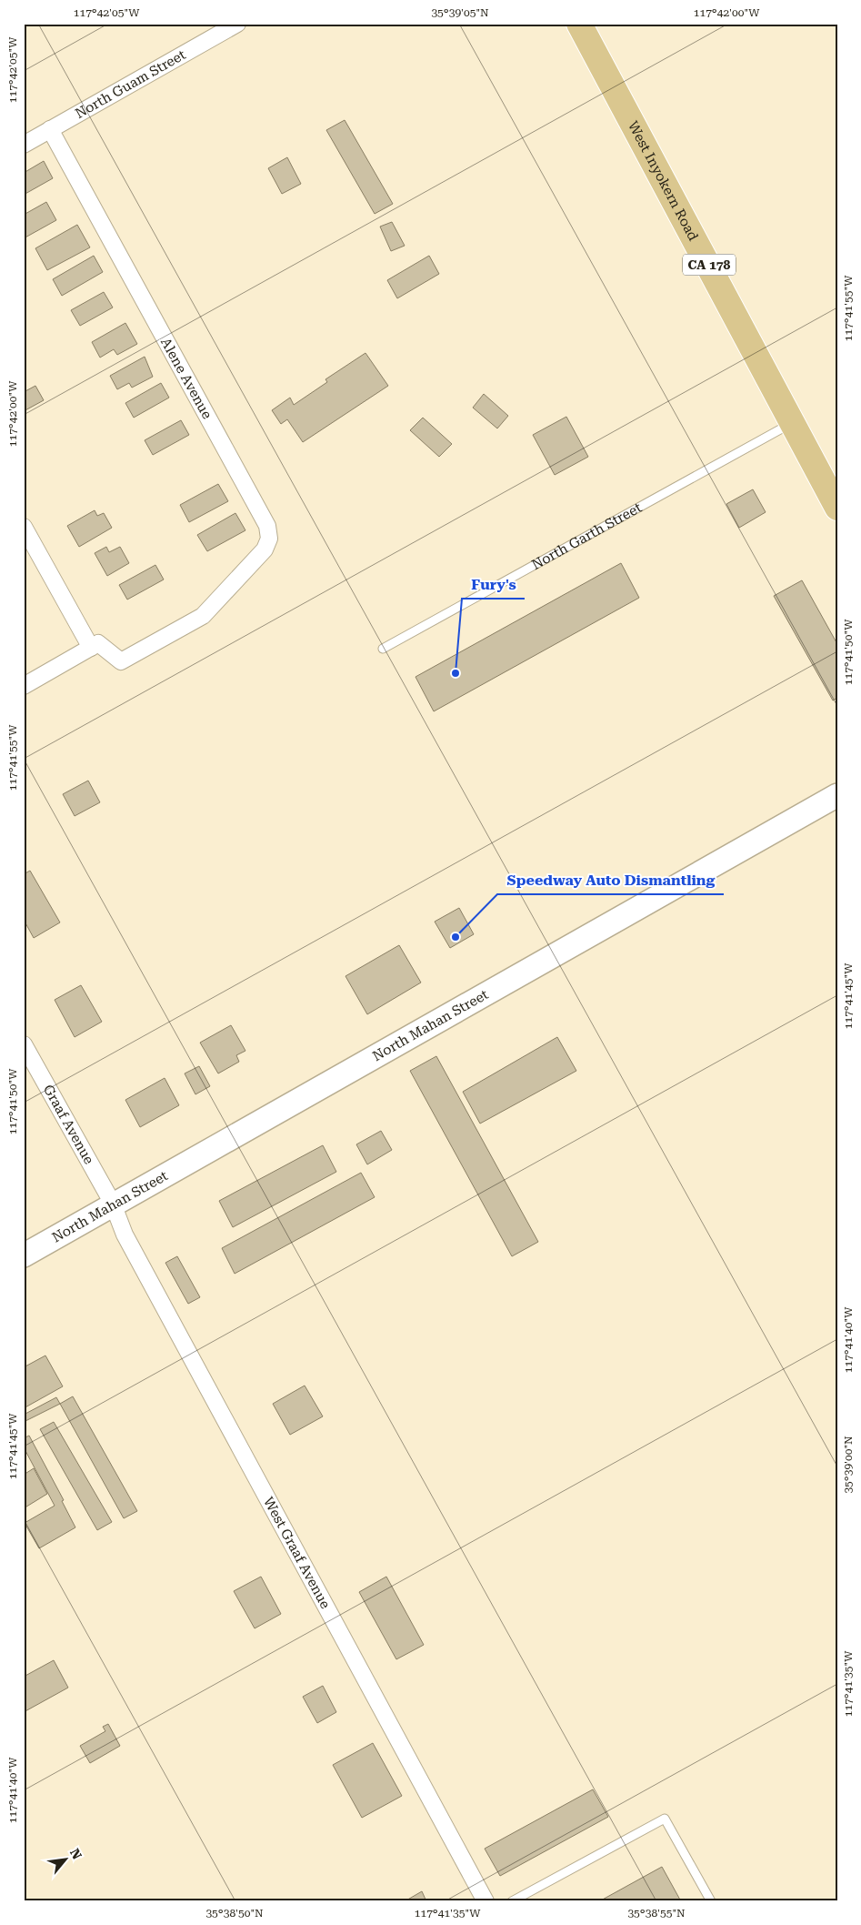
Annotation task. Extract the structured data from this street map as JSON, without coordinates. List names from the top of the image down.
{
  "streets": {
    "main road": ["West Inyokern Road", "CA 178"],
    "street": [
      "North Guam Street",
      "Alene Avenue",
      "North Mahan Street",
      "Graaf Avenue",
      "West Graaf Avenue"
    ],
    "lane": ["North Garth Street"]
  },
  "crossings": [
    ["North Guam Street", "Alene Avenue"],
    ["West Inyokern Road", "North Garth Street"],
    ["North Mahan Street", "Graaf Avenue"],
    ["North Mahan Street", "West Graaf Avenue"],
    ["Graaf Avenue", "West Graaf Avenue"]
  ],
  "places": ["Fury's", "Speedway Auto Dismantling"],
  "north": "top right",
  "coordinates": [
    "117°42'05\"W",
    "35°39'05\"N",
    "117°42'00\"W",
    "117°41'55\"W",
    "117°41'50\"W",
    "117°41'45\"W",
    "117°41'40\"W",
    "35°39'00\"N",
    "117°41'35\"W",
    "35°38'50\"N",
    "35°38'55\"N"
  ]
}
